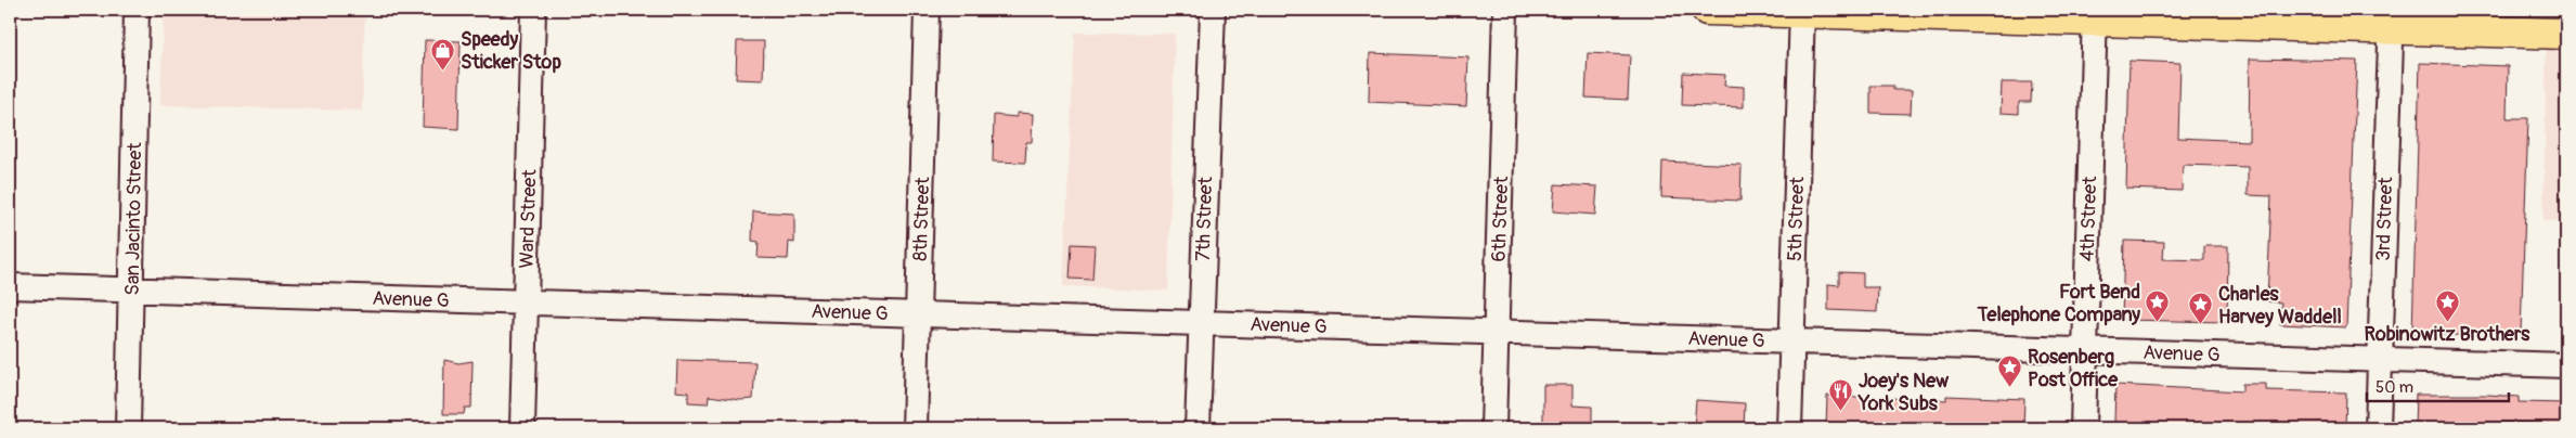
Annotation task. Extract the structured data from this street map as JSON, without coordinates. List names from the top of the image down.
{
  "streets": {
    "street": [
      "San Jacinto Street",
      "Ward Street",
      "8th Street",
      "7th Street",
      "6th Street",
      "5th Street",
      "4th Street",
      "3rd Street",
      "Avenue G"
    ]
  },
  "crossings": [
    ["San Jacinto Street", "Avenue G"],
    ["Ward Street", "Avenue G"],
    ["8th Street", "Avenue G"],
    ["7th Street", "Avenue G"],
    ["6th Street", "Avenue G"],
    ["5th Street", "Avenue G"],
    ["4th Street", "Avenue G"],
    ["3rd Street", "Avenue G"]
  ],
  "places": {
    "shop": ["Speedy Sticker Stop"],
    "place": [
      "Robinowitz Brothers",
      "Fort Bend Telephone Company",
      "Charles Harvey Waddell",
      "Rosenberg Post Office"
    ],
    "restaurant": ["Joey's New York Subs"]
  },
  "scale_bar": "50 m"
}
